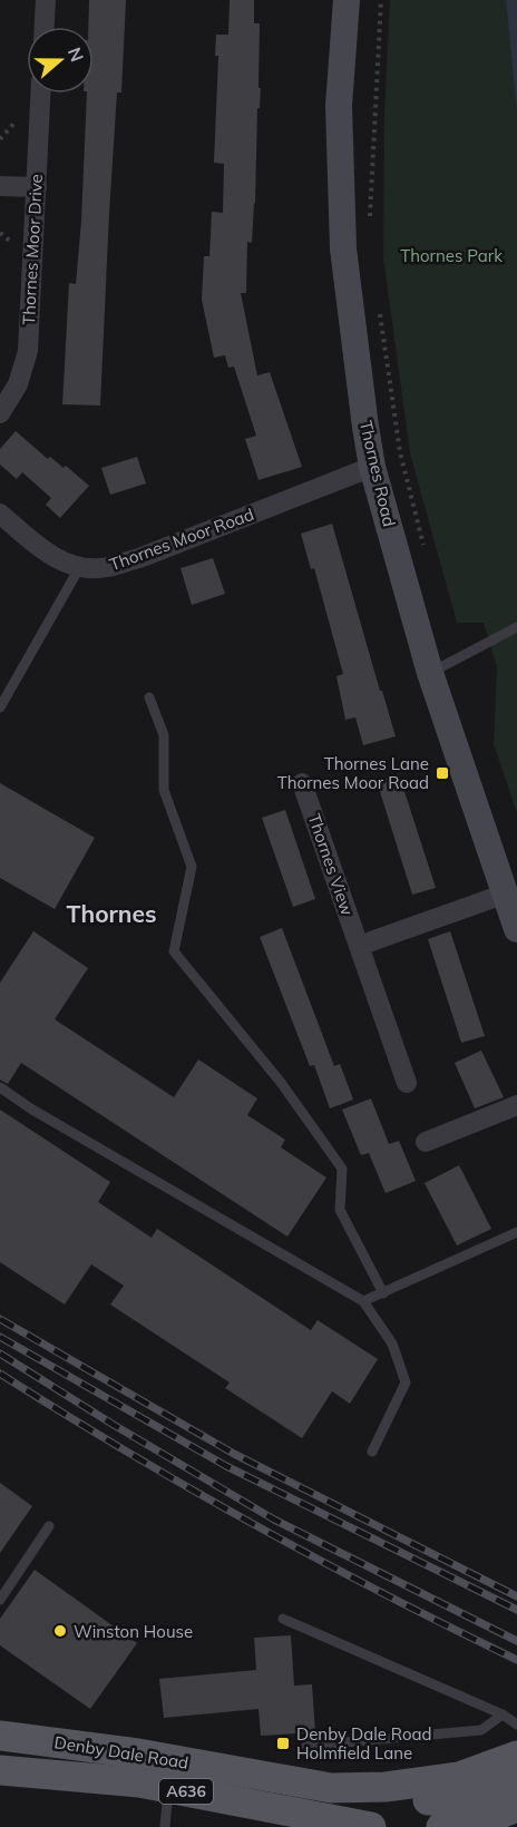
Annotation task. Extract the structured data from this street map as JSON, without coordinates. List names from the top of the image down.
{
  "streets": {
    "main road": ["Thornes Road", "Denby Dale Road", "A636"],
    "street": ["Thornes Moor Drive", "Thornes Moor Road", "Thornes View"]
  },
  "crossings": [
    ["Thornes Road", "Thornes Moor Road"],
    ["Denby Dale Road", "A636"]
  ],
  "districts": ["Thornes"],
  "parks": ["Thornes Park"],
  "places": {
    "transit": ["Thornes Lane Thornes Moor Road", "Denby Dale Road Holmfield Lane"],
    "other": ["Winston House"]
  },
  "north": "right"
}
